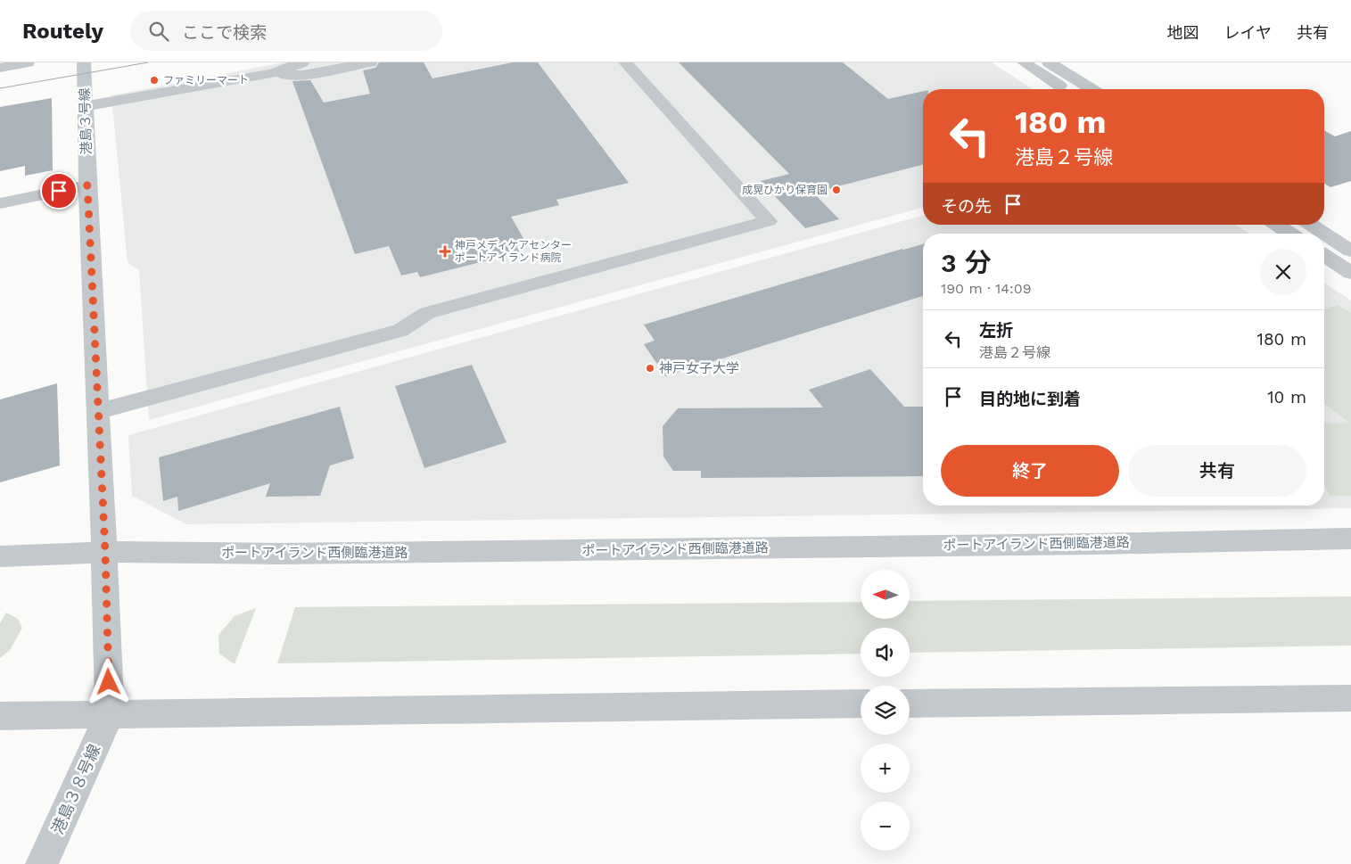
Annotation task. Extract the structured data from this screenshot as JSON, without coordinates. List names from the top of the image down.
{
  "streets": {
    "street": ["港島３号線", "ポートアイランド西側臨港道路", "港島３８号線"]
  },
  "crossings": [
    ["港島３号線", "ポートアイランド西側臨港道路"],
    ["港島３号線", "港島３８号線"]
  ],
  "places": {
    "other": ["ファミリーマート", "成晃ひかり保育園", "神戸女子大学"],
    "health": ["神戸メディケアセンター ポートアイランド病院"]
  },
  "north": "left",
  "page": {
    "header": "Routely",
    "search": "ここで検索",
    "nav": ["地図", "レイヤ", "共有"],
    "turn": ["180 m", "港島２号線"],
    "then": "その先",
    "heading": ["3 分", "190 m · 14:09"],
    "list": [
      {
        "name": "左折",
        "note": "港島２号線",
        "value": "180 m"
      },
      {
        "name": "目的地に到着",
        "value": "10 m"
      }
    ],
    "buttons": ["終了", "共有"],
    "map_buttons": ["+", "−"]
  }
}
